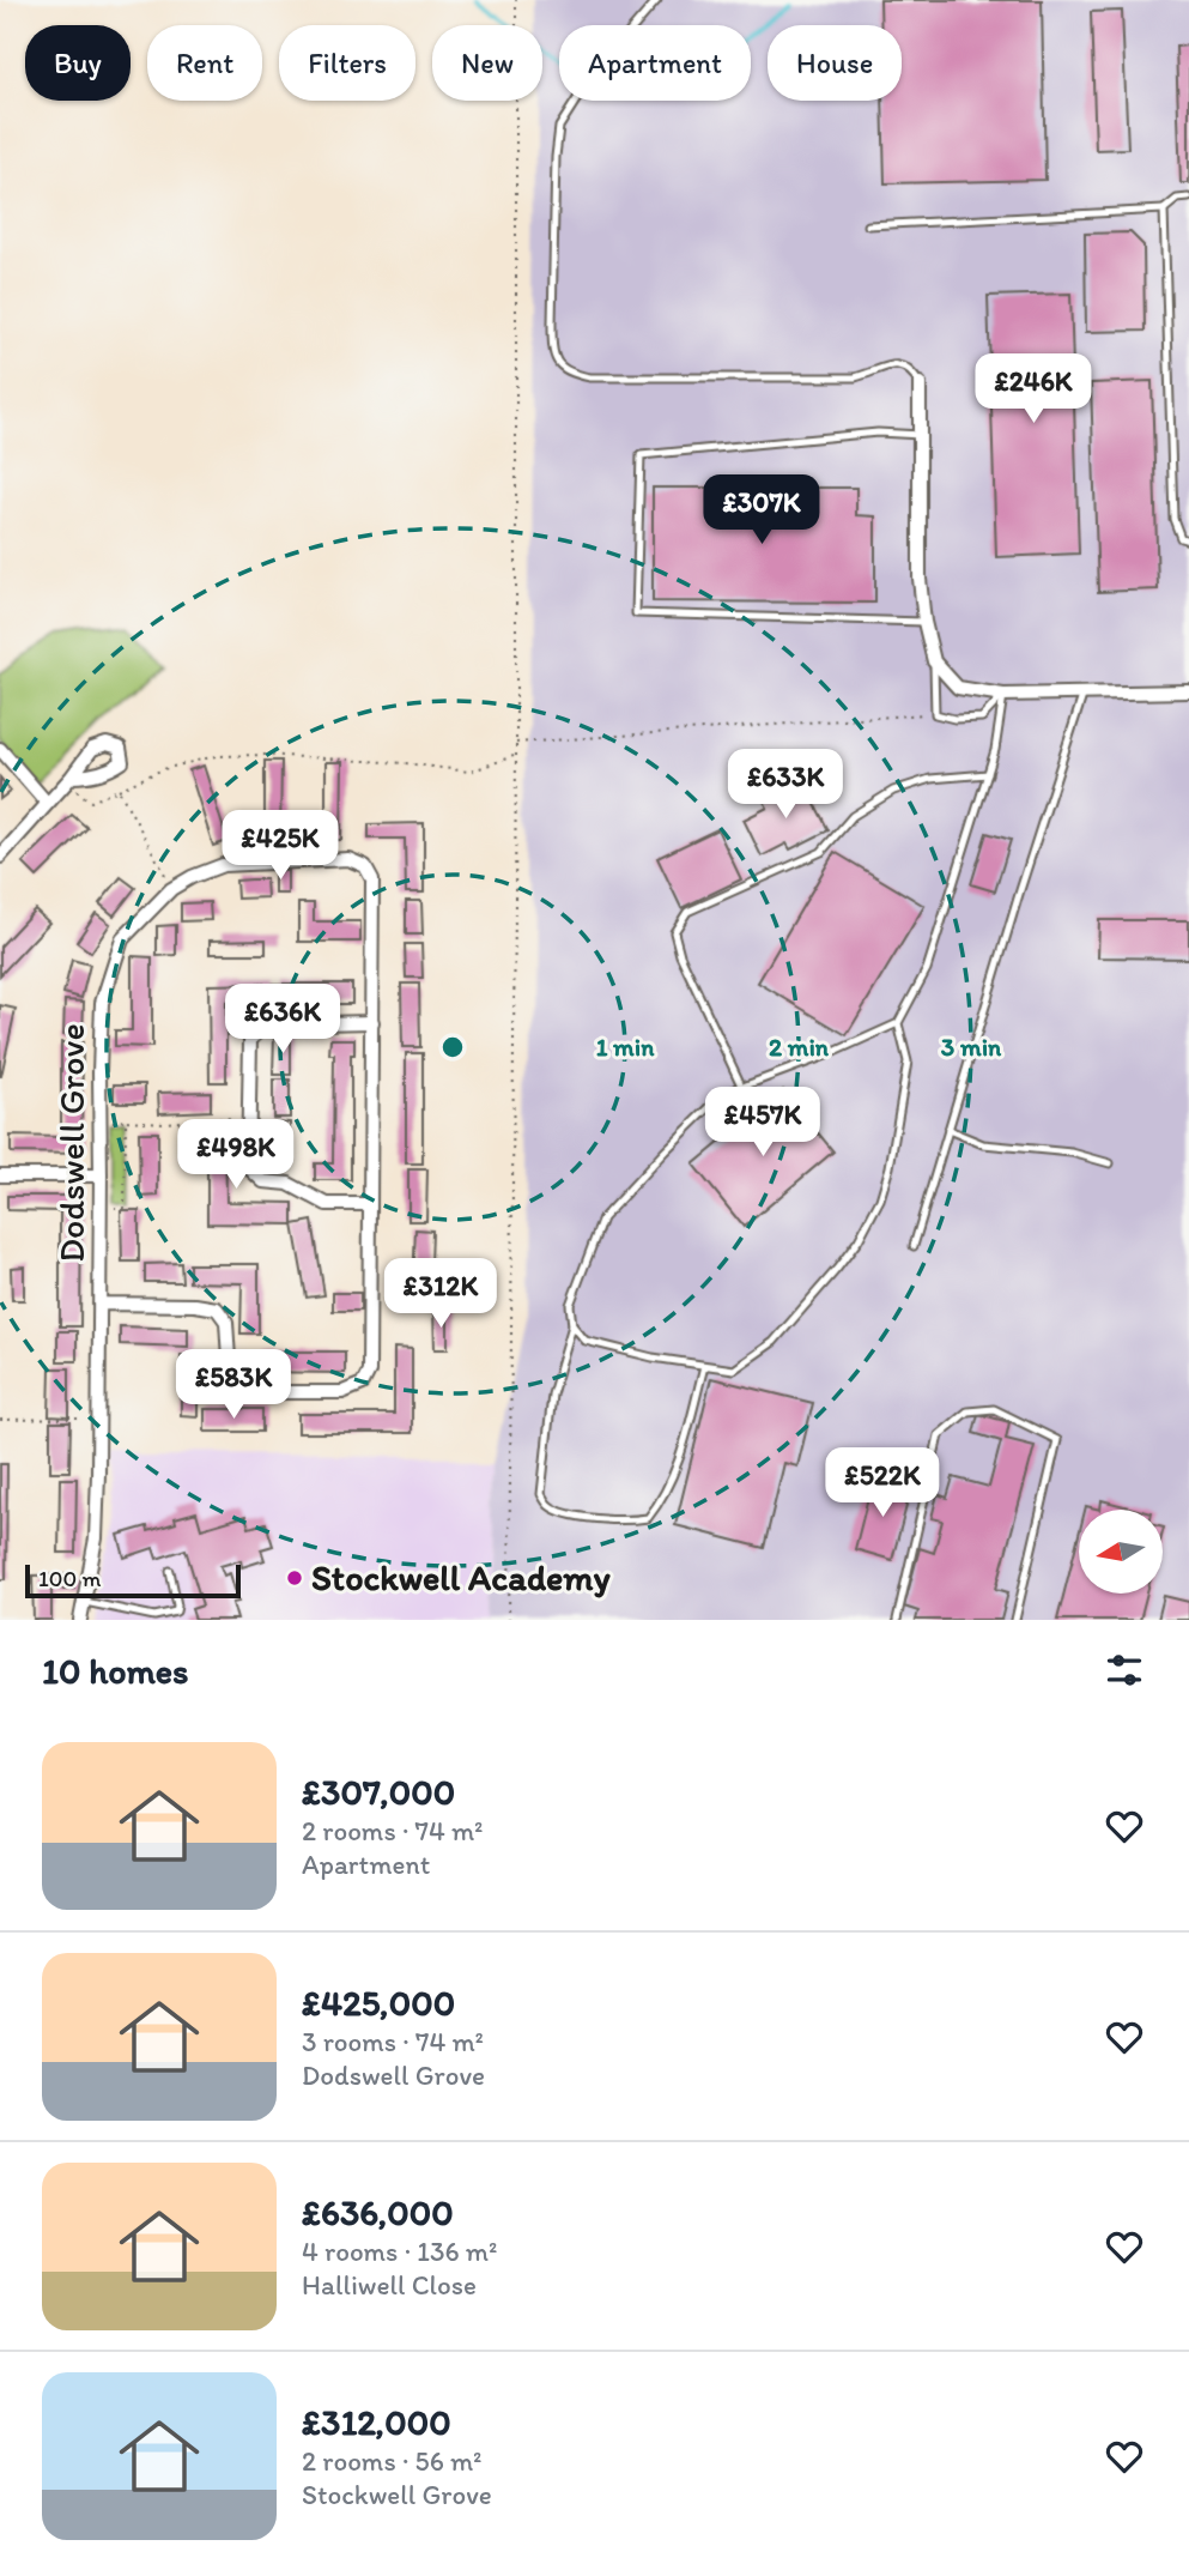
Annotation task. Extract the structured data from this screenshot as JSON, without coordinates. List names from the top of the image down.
{
  "streets": {
    "street": ["Dodswell Grove"]
  },
  "places": ["Stockwell Academy"],
  "scale_bar": "100 m",
  "north": "left",
  "page": {
    "chip": [
      "Buy",
      "Rent",
      "Filters",
      "New",
      "Apartment",
      "House"
    ],
    "price": [
      "£246K",
      "£307K",
      "£633K",
      "£425K",
      "£636K",
      "£457K",
      "£498K",
      "£312K",
      "£583K",
      "£522K"
    ],
    "scale": "100 m",
    "heading": "10 homes",
    "list": [
      {
        "name": "£307,000",
        "note": "2 rooms · 74 m² · Apartment"
      },
      {
        "name": "£425,000",
        "note": "3 rooms · 74 m² · Dodswell Grove"
      },
      {
        "name": "£636,000",
        "note": "4 rooms · 136 m² · Halliwell Close"
      },
      {
        "name": "£312,000",
        "note": "2 rooms · 56 m² · Stockwell Grove"
      }
    ]
  },
  "rings": ["1 min", "2 min", "3 min"]
}
